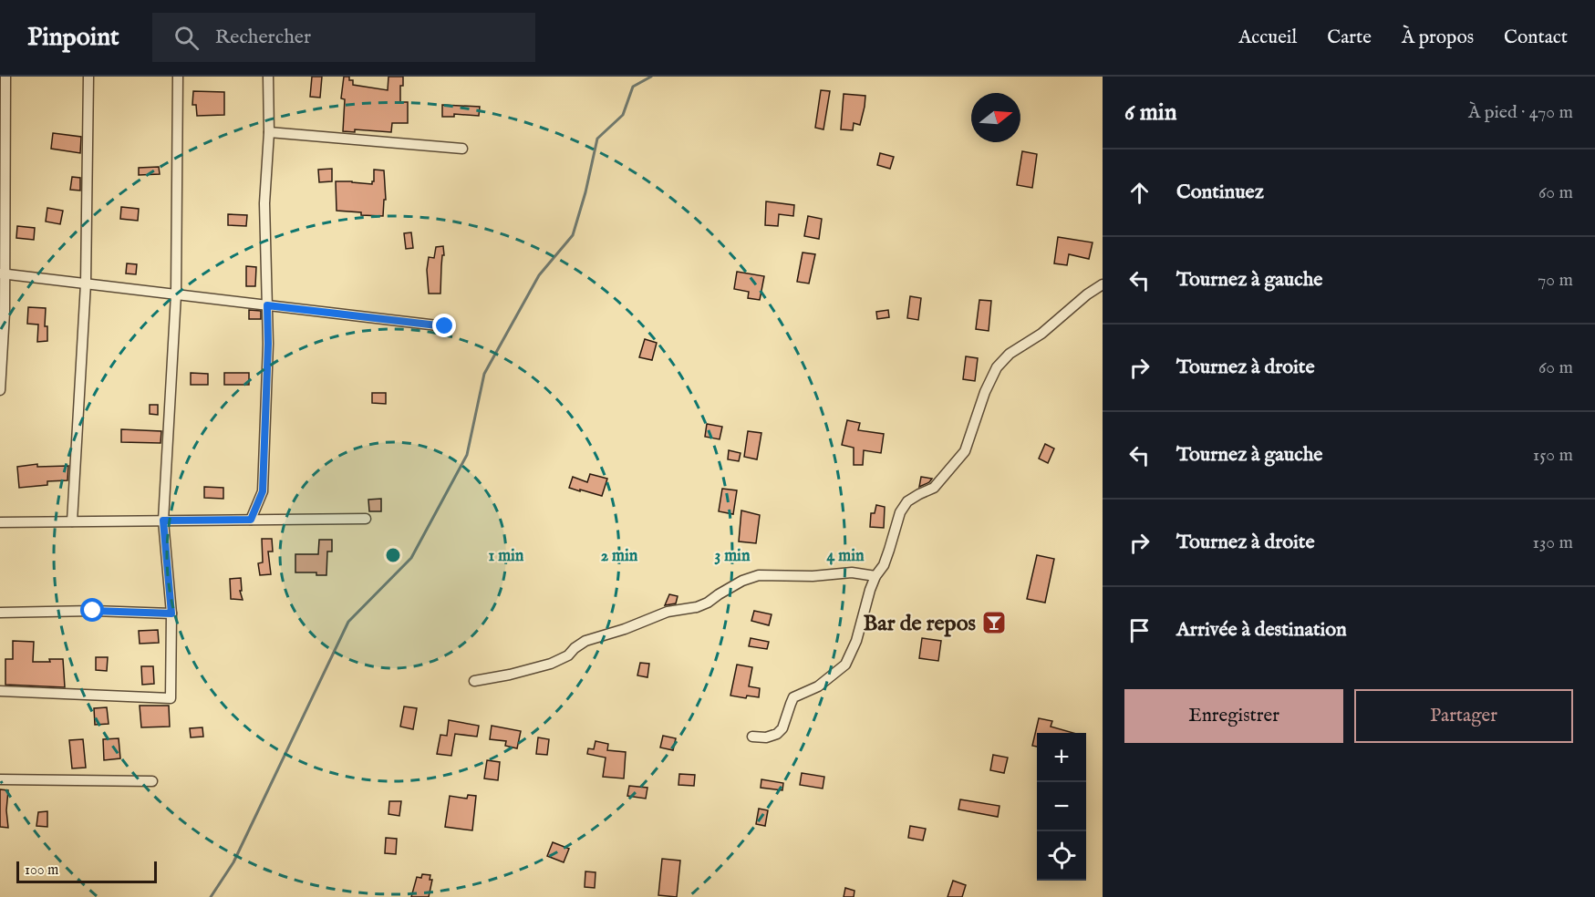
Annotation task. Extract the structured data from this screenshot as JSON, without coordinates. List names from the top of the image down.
{
  "places": {
    "bar": ["Bar de repos"]
  },
  "scale_bar": "100 m",
  "north": "right",
  "page": {
    "header": "Pinpoint",
    "search": "Rechercher",
    "nav": [
      "Accueil",
      "Carte",
      "À propos",
      "Contact"
    ],
    "heading": ["6 min", "À pied · 470 m"],
    "list": [
      ["Continuez", "60 m"],
      ["Tournez à gauche", "70 m"],
      ["Tournez à droite", "60 m"],
      ["Tournez à gauche", "150 m"],
      ["Tournez à droite", "130 m"],
      "Arrivée à destination"
    ],
    "buttons": ["Enregistrer", "Partager"],
    "map_buttons": ["+", "−"],
    "scale": "100 m"
  },
  "rings": [
    "1 min",
    "2 min",
    "3 min",
    "4 min"
  ]
}
